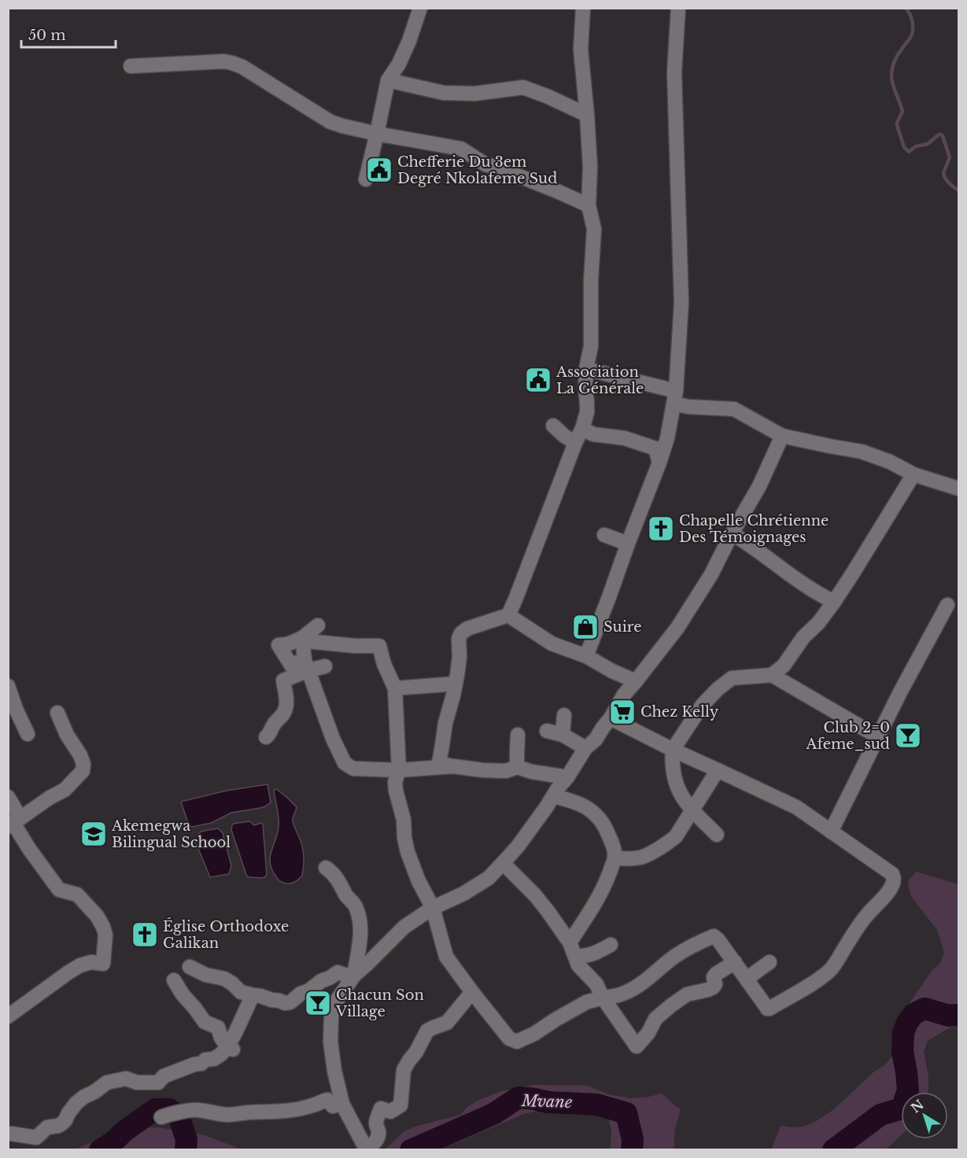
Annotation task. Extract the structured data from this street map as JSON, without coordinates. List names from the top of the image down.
{
  "water": ["Mvane"],
  "places": {
    "public building": ["Chefferie Du 3em Degré Nkolafeme Sud", "Association La Générale"],
    "church": ["Chapelle Chrétienne Des Témoignages", "Église Orthodoxe Galikan"],
    "shop": ["Suire"],
    "supermarket": ["Chez Kelly"],
    "bar": ["Club 2=0 Afeme_sud", "Chacun Son Village"],
    "school or university": ["Akemegwa Bilingual School"]
  },
  "scale_bar": "50 m",
  "north": "top left"
}
